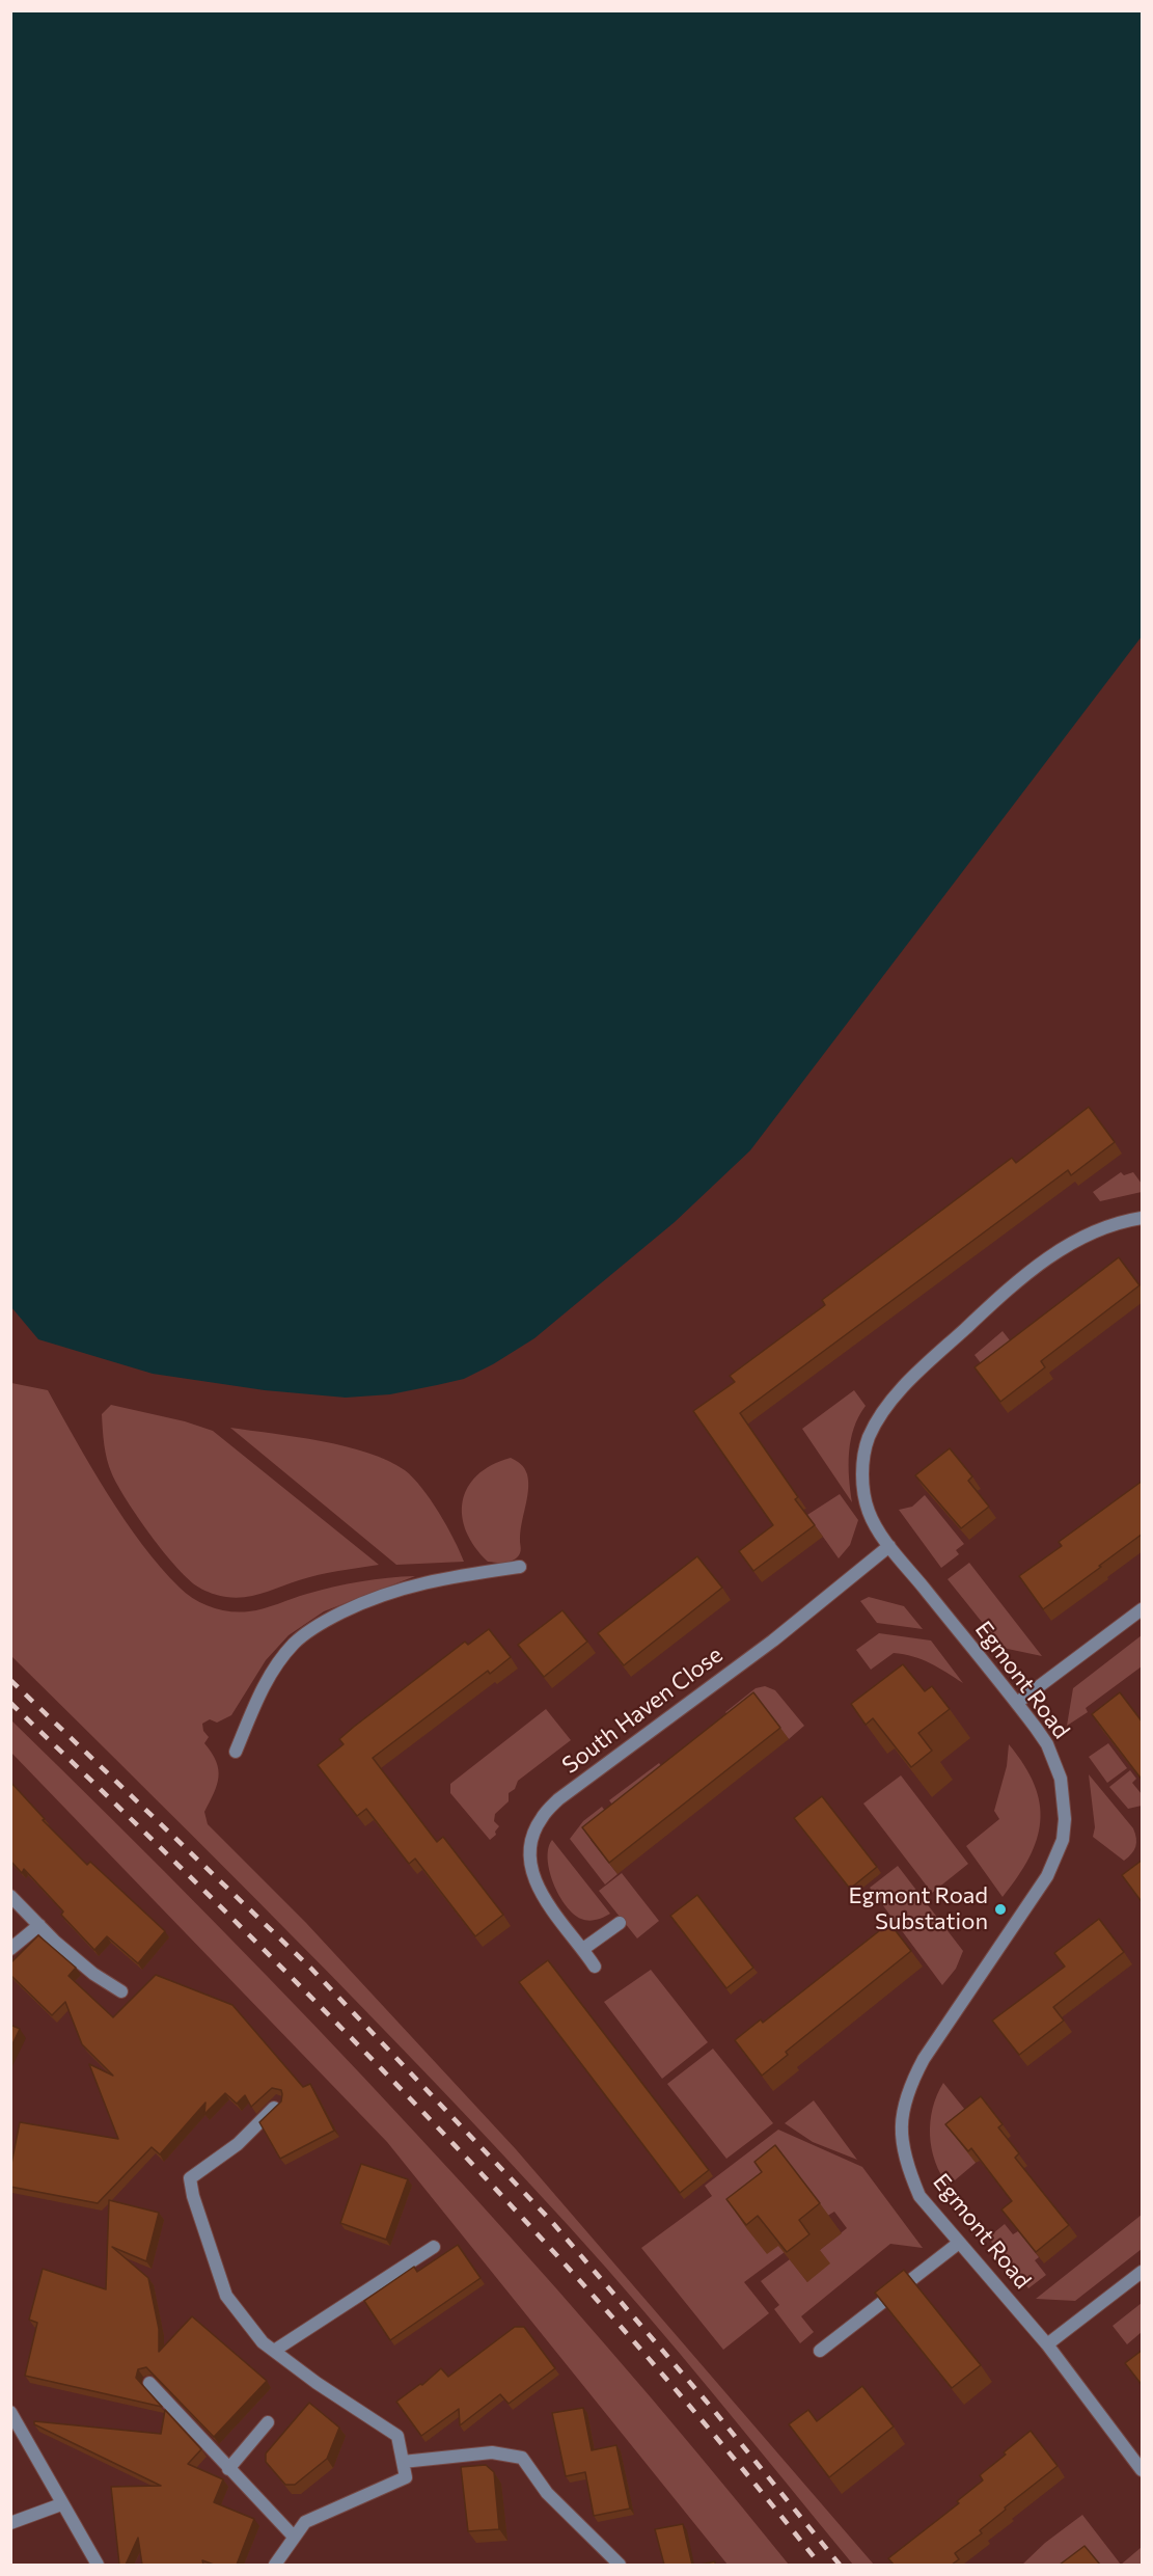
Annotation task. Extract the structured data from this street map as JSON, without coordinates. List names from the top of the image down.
{
  "streets": {
    "street": ["Egmont Road", "South Haven Close"]
  },
  "crossings": [
    ["Egmont Road", "South Haven Close"]
  ],
  "places": ["Egmont Road Substation"]
}
